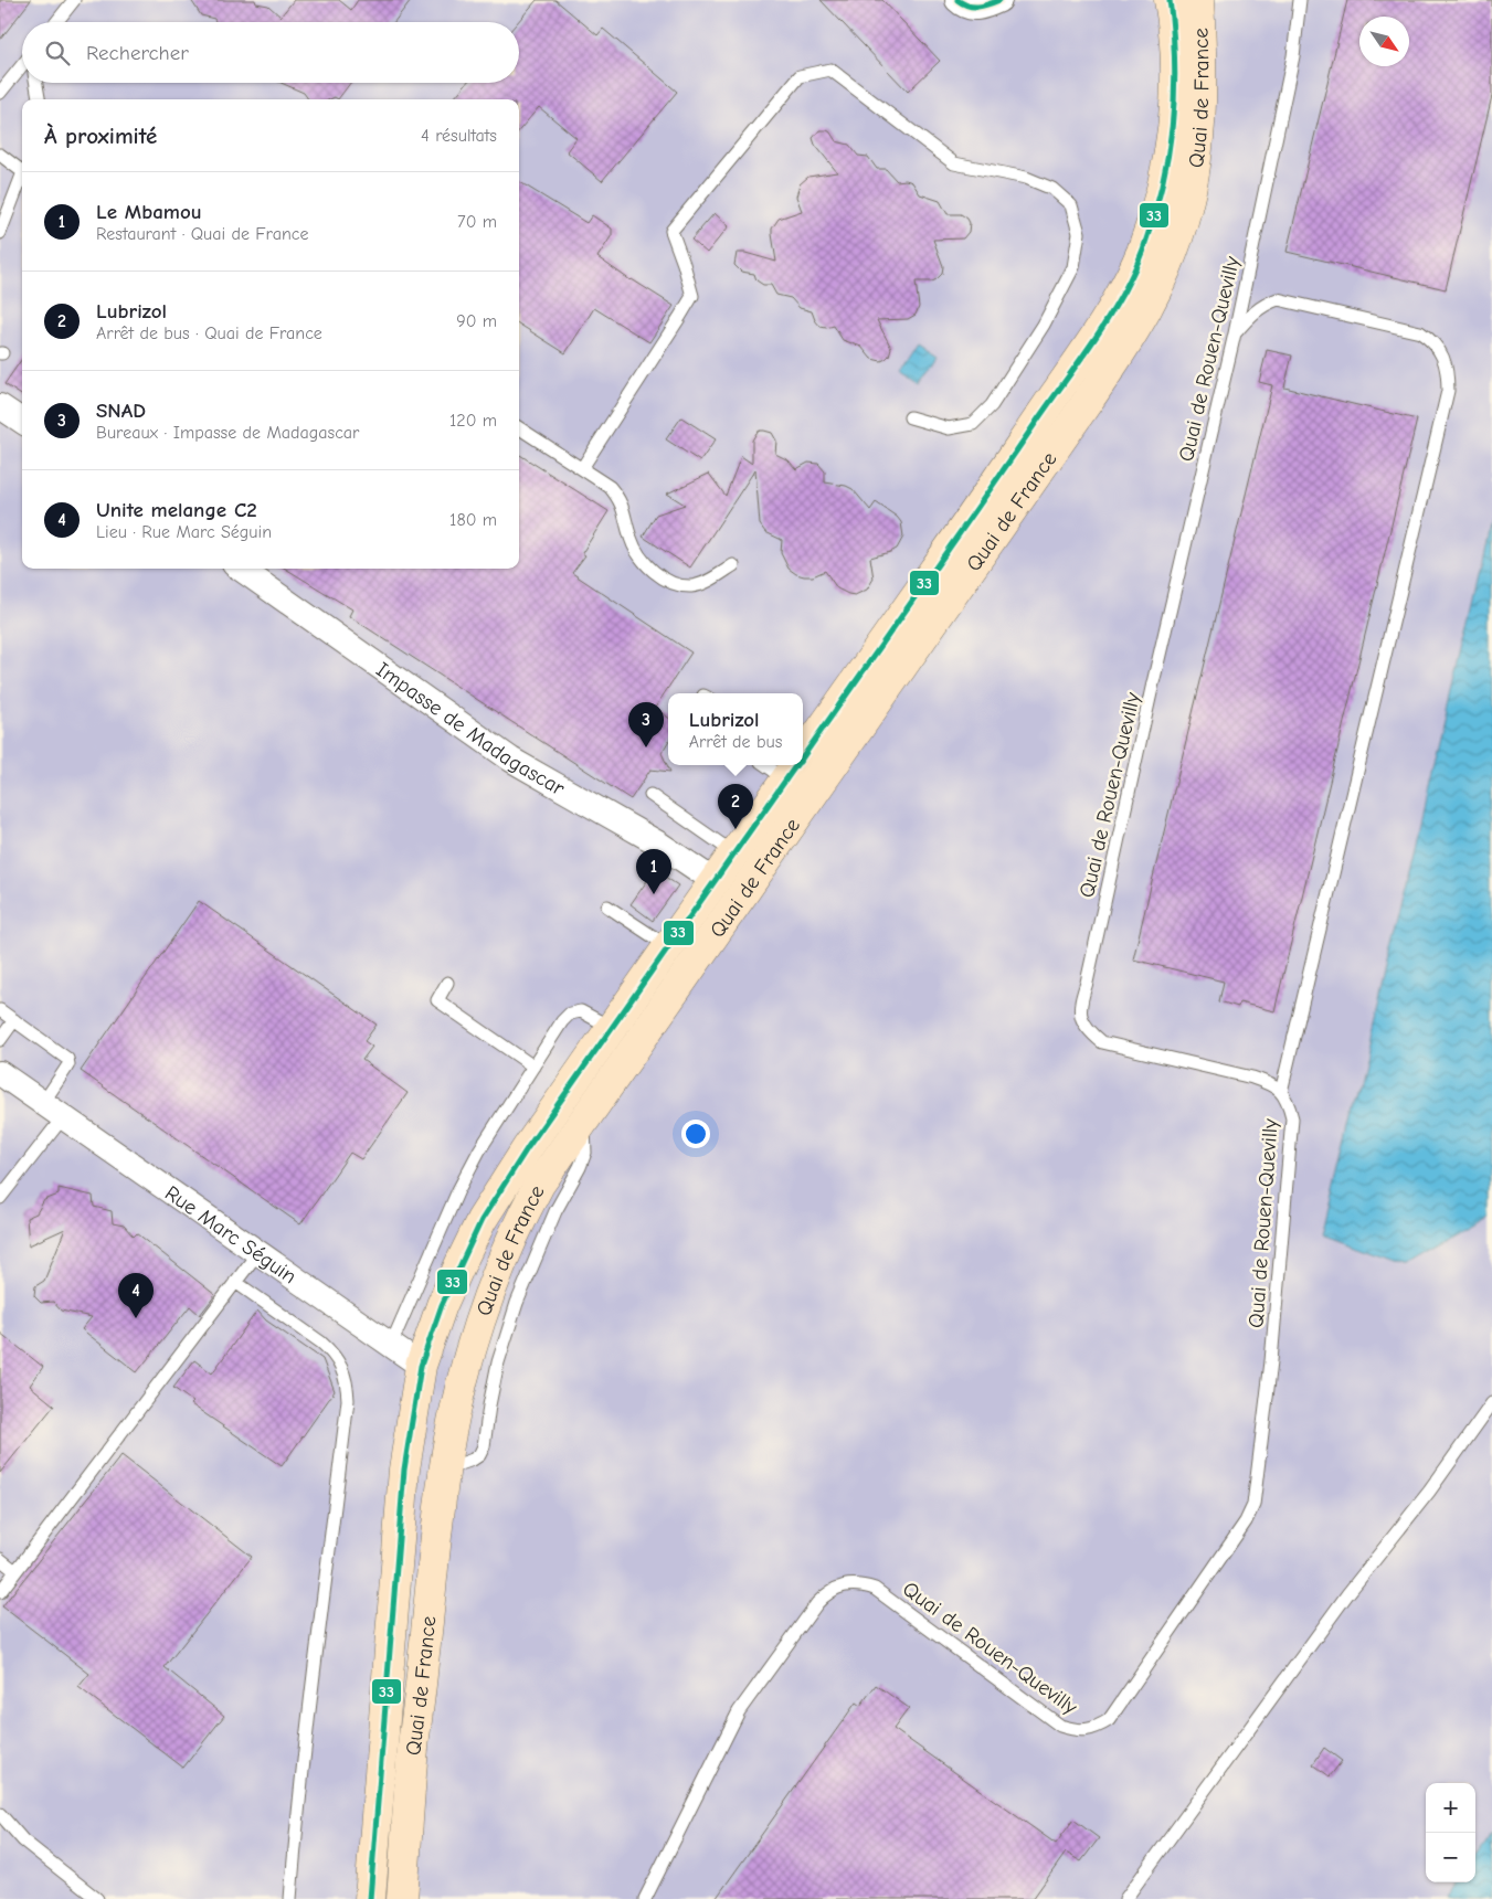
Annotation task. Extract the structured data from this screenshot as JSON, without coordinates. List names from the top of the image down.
{
  "streets": {
    "main road": ["Quai de France", "Rue Marc Séguin"],
    "street": ["Impasse de Madagascar"],
    "lane": ["Quai de Rouen-Quevilly"]
  },
  "crossings": [
    ["Quai de France", "Impasse de Madagascar"],
    ["Quai de France", "Rue Marc Séguin"]
  ],
  "lines": ["transit line 33"],
  "north": "bottom right",
  "page": {
    "search": "Rechercher",
    "heading": ["À proximité", "4 résultats"],
    "list": [
      {
        "mark": "1",
        "name": "Le Mbamou",
        "note": "Restaurant · Quai de France",
        "value": "70 m"
      },
      {
        "mark": "2",
        "name": "Lubrizol",
        "note": "Arrêt de bus · Quai de France",
        "value": "90 m"
      },
      {
        "mark": "3",
        "name": "SNAD",
        "note": "Bureaux · Impasse de Madagascar",
        "value": "120 m"
      },
      {
        "mark": "4",
        "name": "Unite melange C2",
        "note": "Lieu · Rue Marc Séguin",
        "value": "180 m"
      }
    ],
    "popup": ["Lubrizol", "Arrêt de bus"],
    "pins": [
      "3",
      "2",
      "1",
      "4"
    ],
    "map_buttons": ["+", "−"]
  }
}
